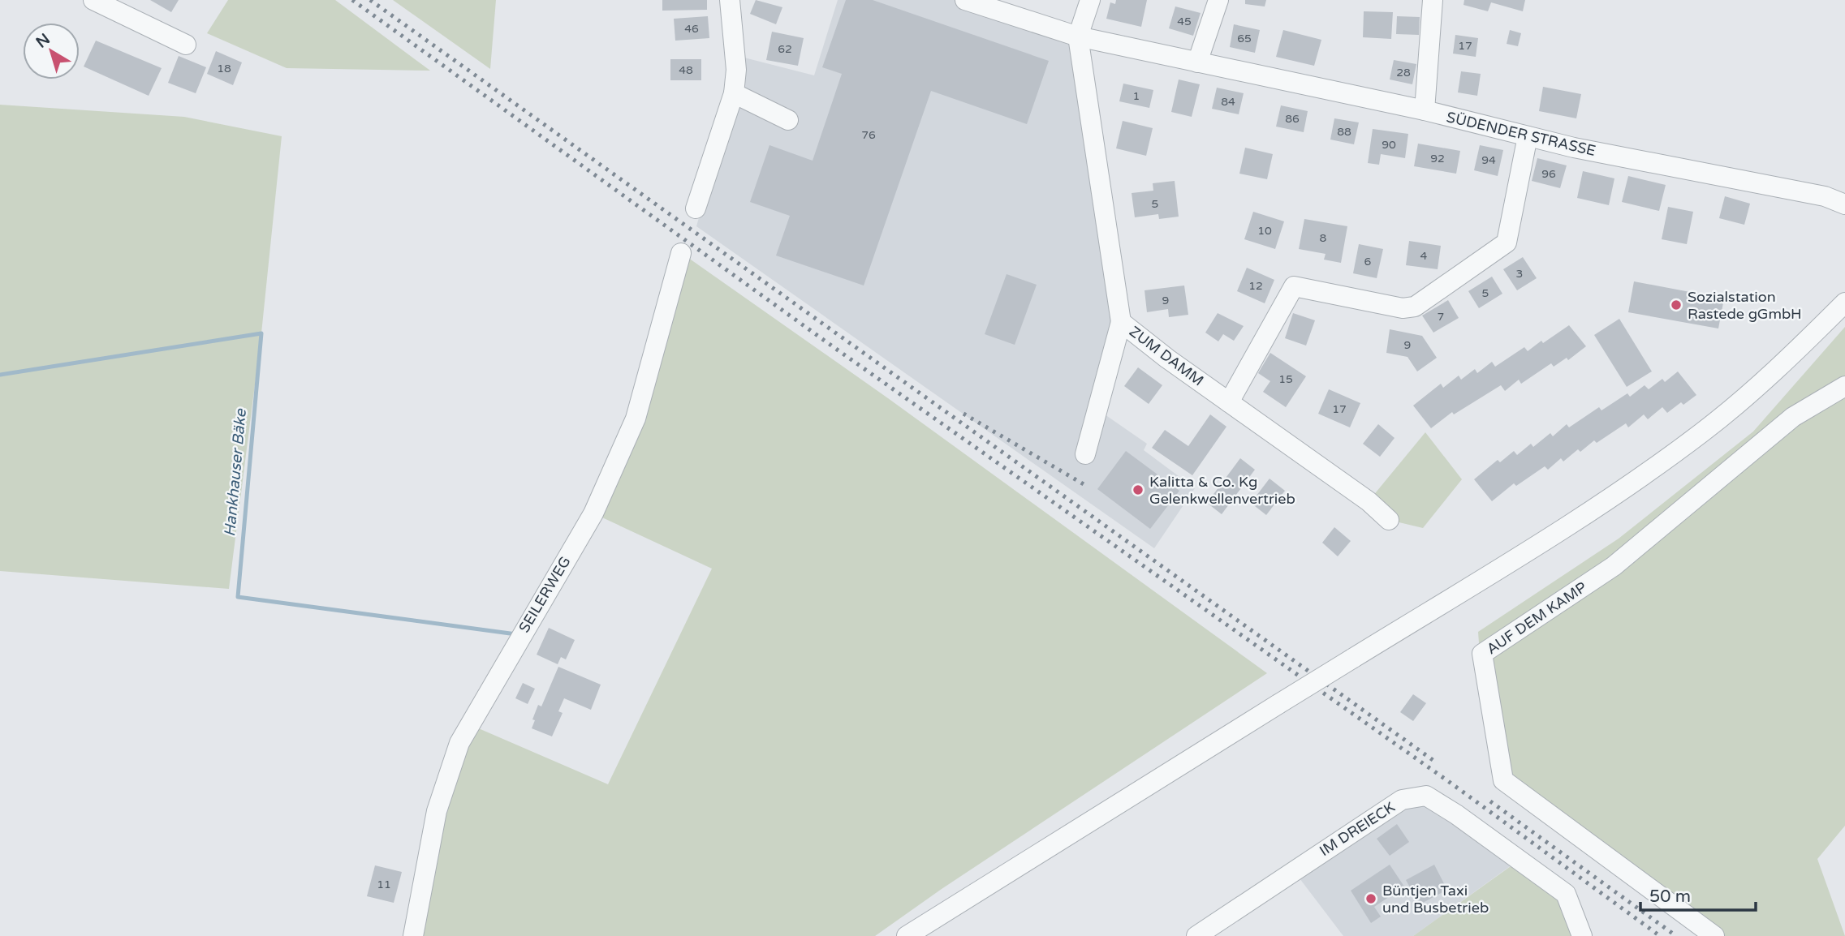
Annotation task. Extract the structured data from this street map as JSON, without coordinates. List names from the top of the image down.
{
  "streets": {
    "street": [
      "SÜDENDER STRASSE",
      "ZUM DAMM",
      "SEILERWEG",
      "AUF DEM KAMP",
      "IM DREIECK"
    ]
  },
  "crossings": [
    ["SÜDENDER STRASSE", "ZUM DAMM"]
  ],
  "water": ["Hankhauser Bäke"],
  "places": ["Sozialstation Rastede gGmbH", "Kalitta & Co. Kg Gelenkwellenvertrieb", "Büntjen Taxi und Busbetrieb"],
  "house_numbers": [
    "45",
    "46",
    "65",
    "17",
    "62",
    "18",
    "48",
    "28",
    "1",
    "84",
    "86",
    "88",
    "76",
    "90",
    "92",
    "94",
    "96",
    "5",
    "10",
    "8",
    "4",
    "6",
    "3",
    "12",
    "5",
    "9",
    "7",
    "9",
    "15",
    "17",
    "11"
  ],
  "scale_bar": "50 m",
  "north": "top left"
}
